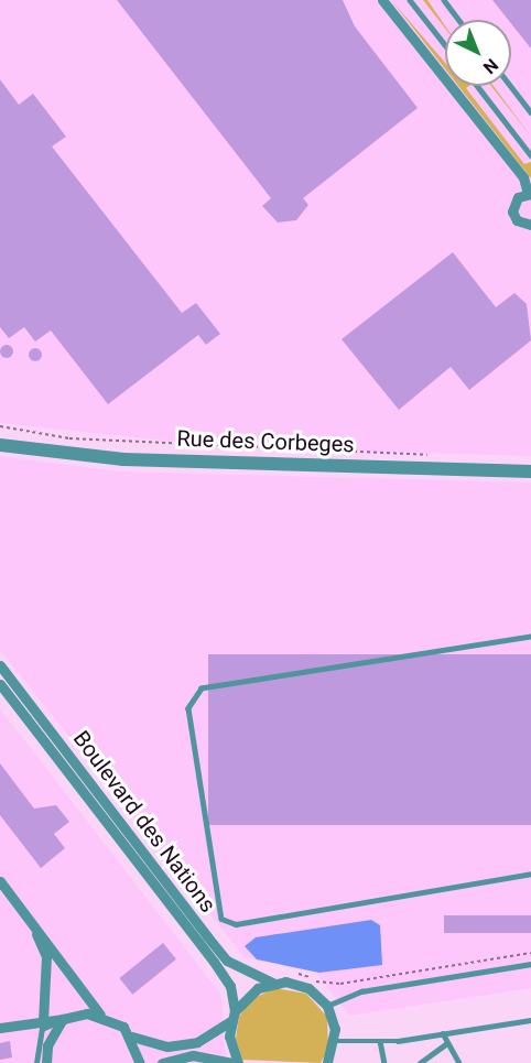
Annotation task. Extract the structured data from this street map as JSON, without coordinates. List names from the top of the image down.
{
  "streets": {
    "street": ["Rue des Corbeges", "Boulevard des Nations"]
  },
  "north": "bottom right"
}
